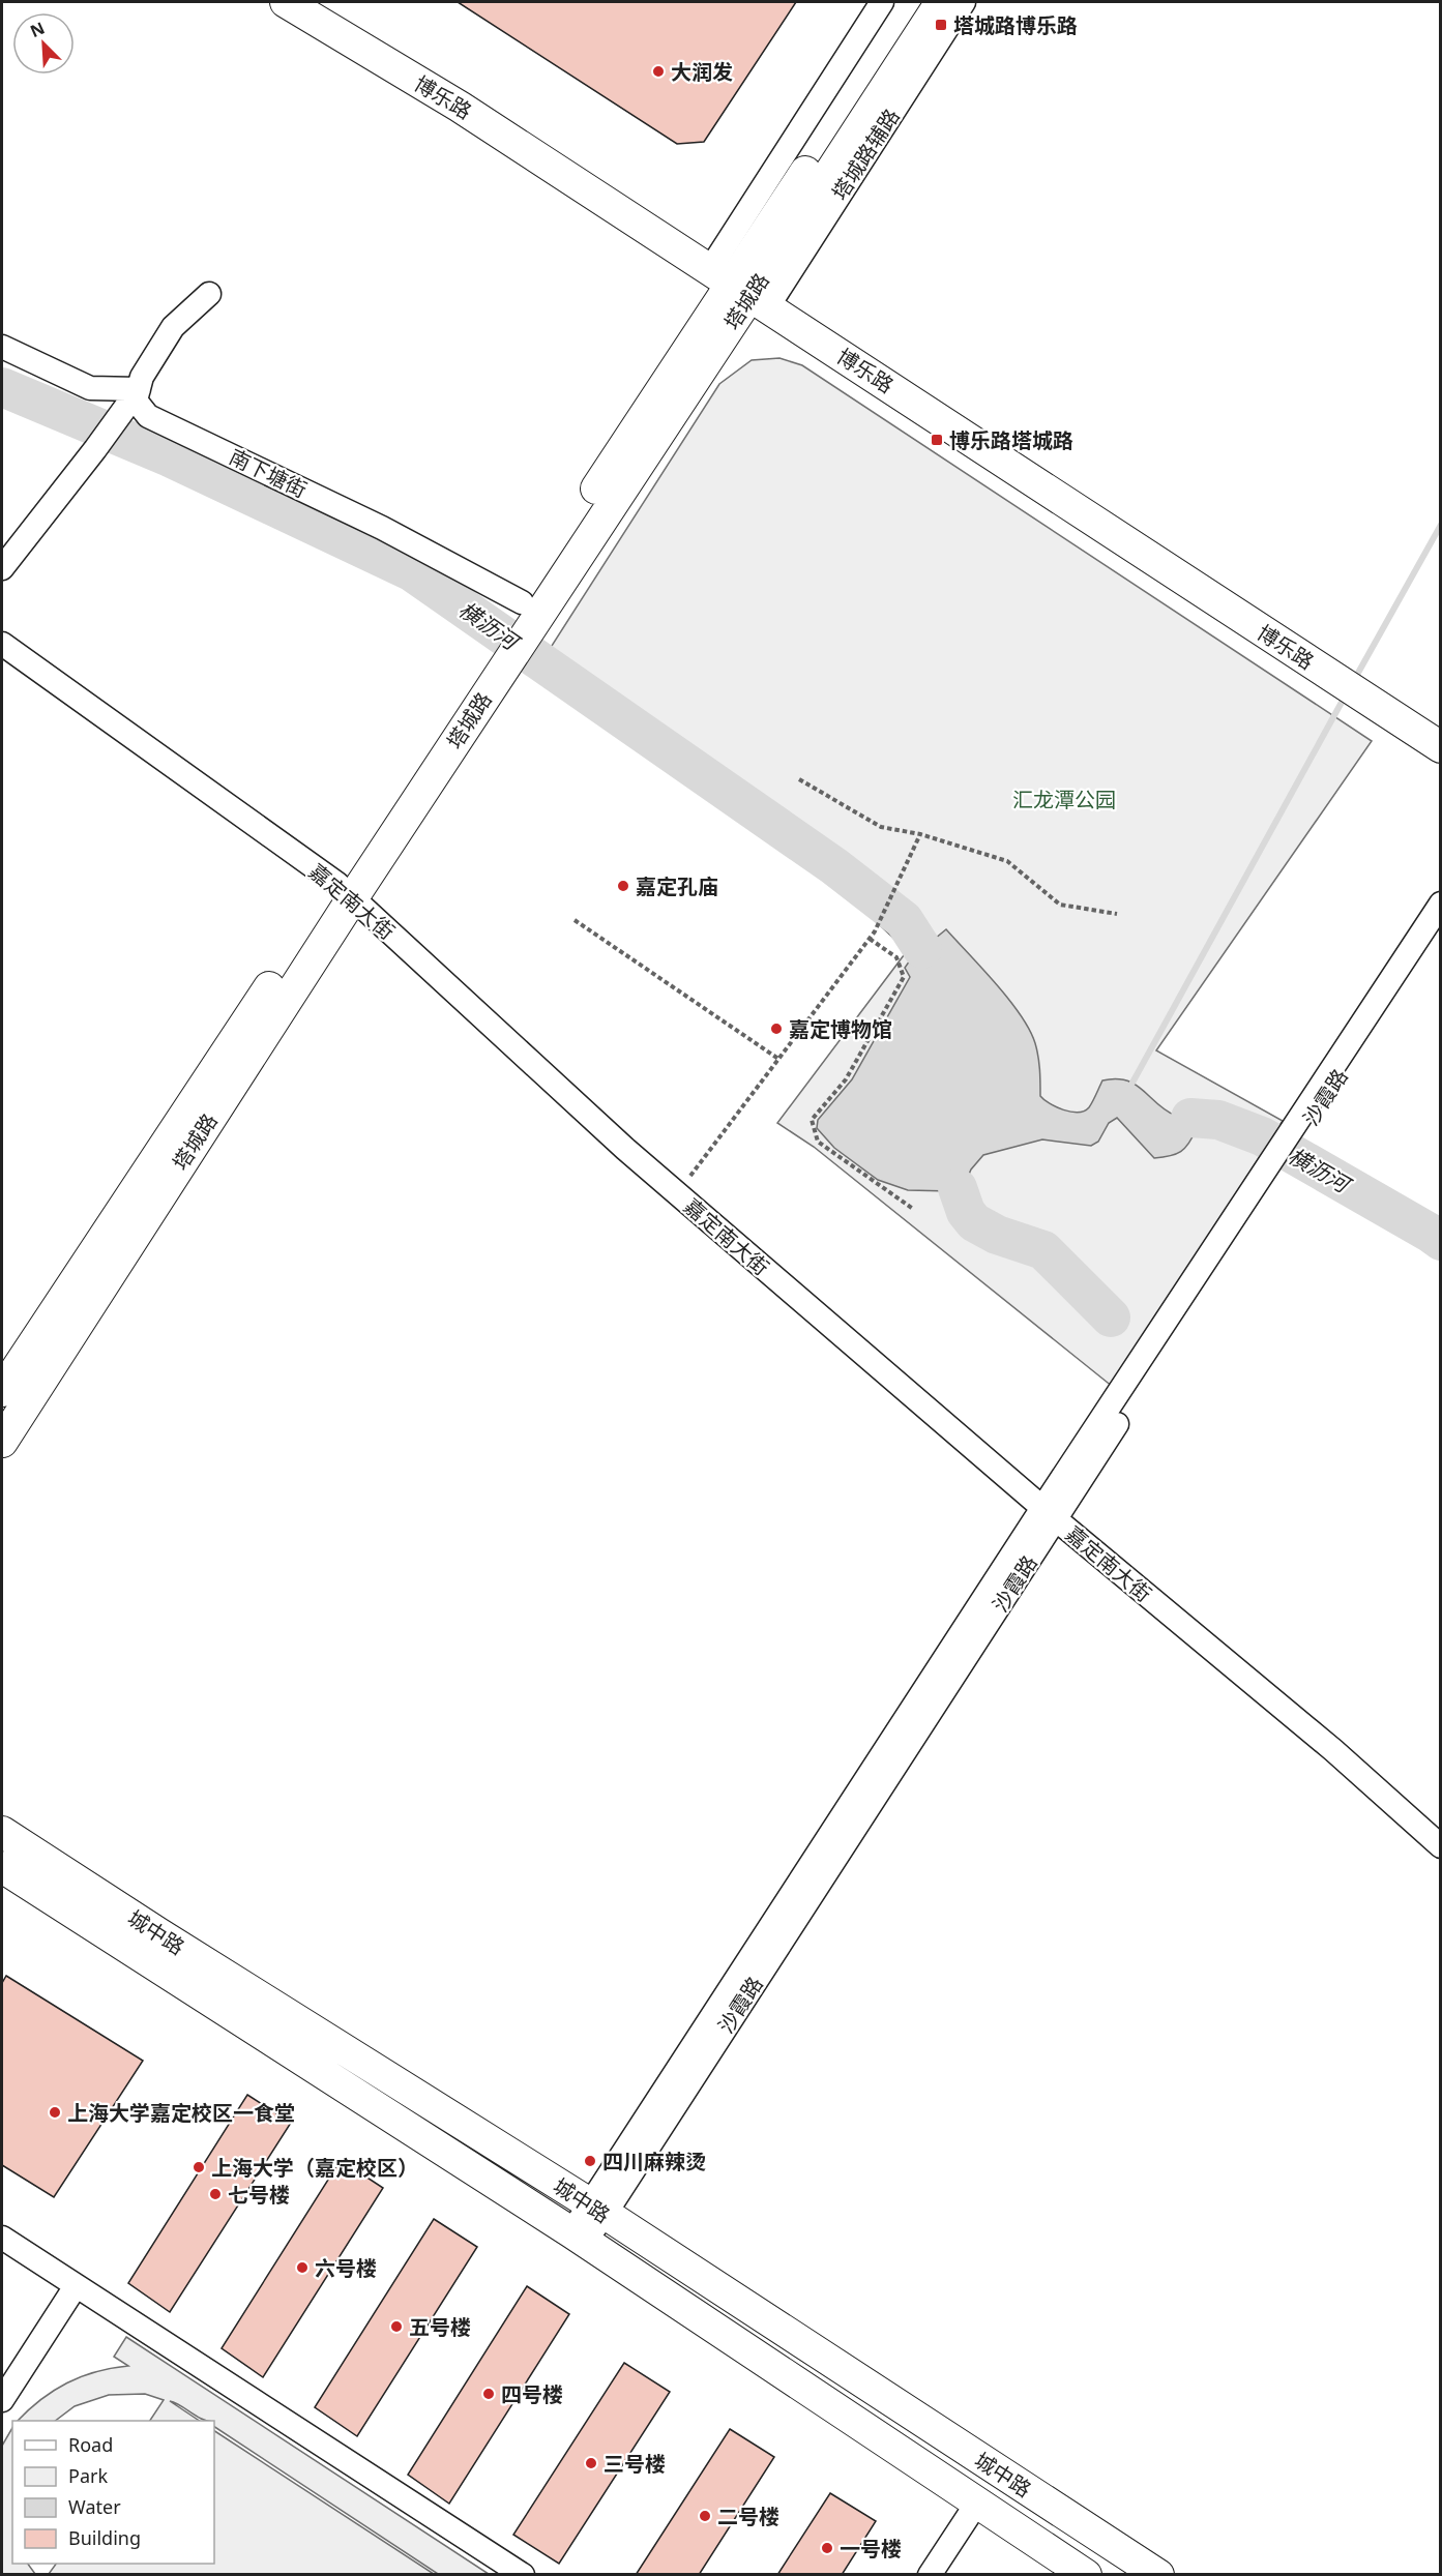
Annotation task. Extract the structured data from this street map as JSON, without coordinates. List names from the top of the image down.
{
  "streets": {
    "main road": ["博乐路", "塔城路", "城中路"],
    "street": [
      "塔城路辅路",
      "南下塘街",
      "嘉定南大街",
      "沙霞路"
    ]
  },
  "crossings": [
    ["博乐路", "塔城路辅路"],
    ["博乐路", "塔城路"],
    ["塔城路辅路", "塔城路"],
    ["塔城路", "南下塘街"],
    ["塔城路", "嘉定南大街"],
    ["嘉定南大街", "沙霞路"],
    ["沙霞路", "城中路"]
  ],
  "water": ["横沥河"],
  "parks": ["汇龙潭公园"],
  "places": {
    "transit": ["塔城路博乐路", "博乐路塔城路"],
    "other": [
      "大润发",
      "嘉定孔庙",
      "嘉定博物馆",
      "上海大学嘉定校区一食堂",
      "四川麻辣烫",
      "上海大学（嘉定校区）",
      "七号楼",
      "六号楼",
      "五号楼",
      "四号楼",
      "三号楼",
      "二号楼",
      "一号楼"
    ]
  },
  "legend": [
    "Road",
    "Park",
    "Water",
    "Building"
  ],
  "north": "top left"
}
